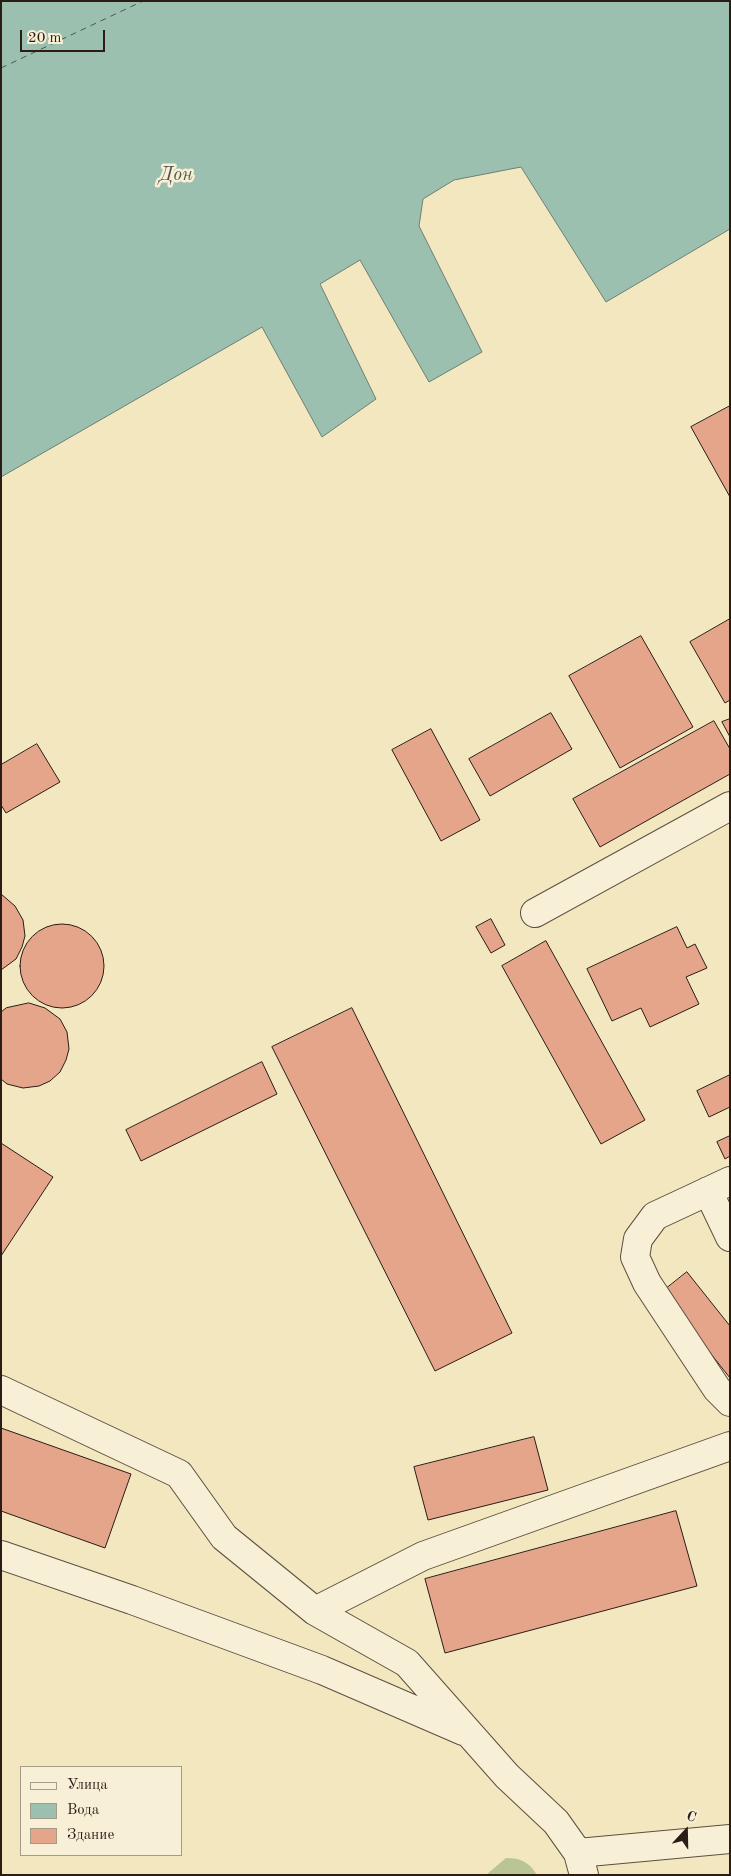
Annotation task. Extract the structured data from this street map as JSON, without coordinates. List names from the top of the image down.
{
  "water": ["Дон"],
  "legend": ["Улица", "Вода", "Здание"],
  "scale_bar": "20 m",
  "north": "top"
}
